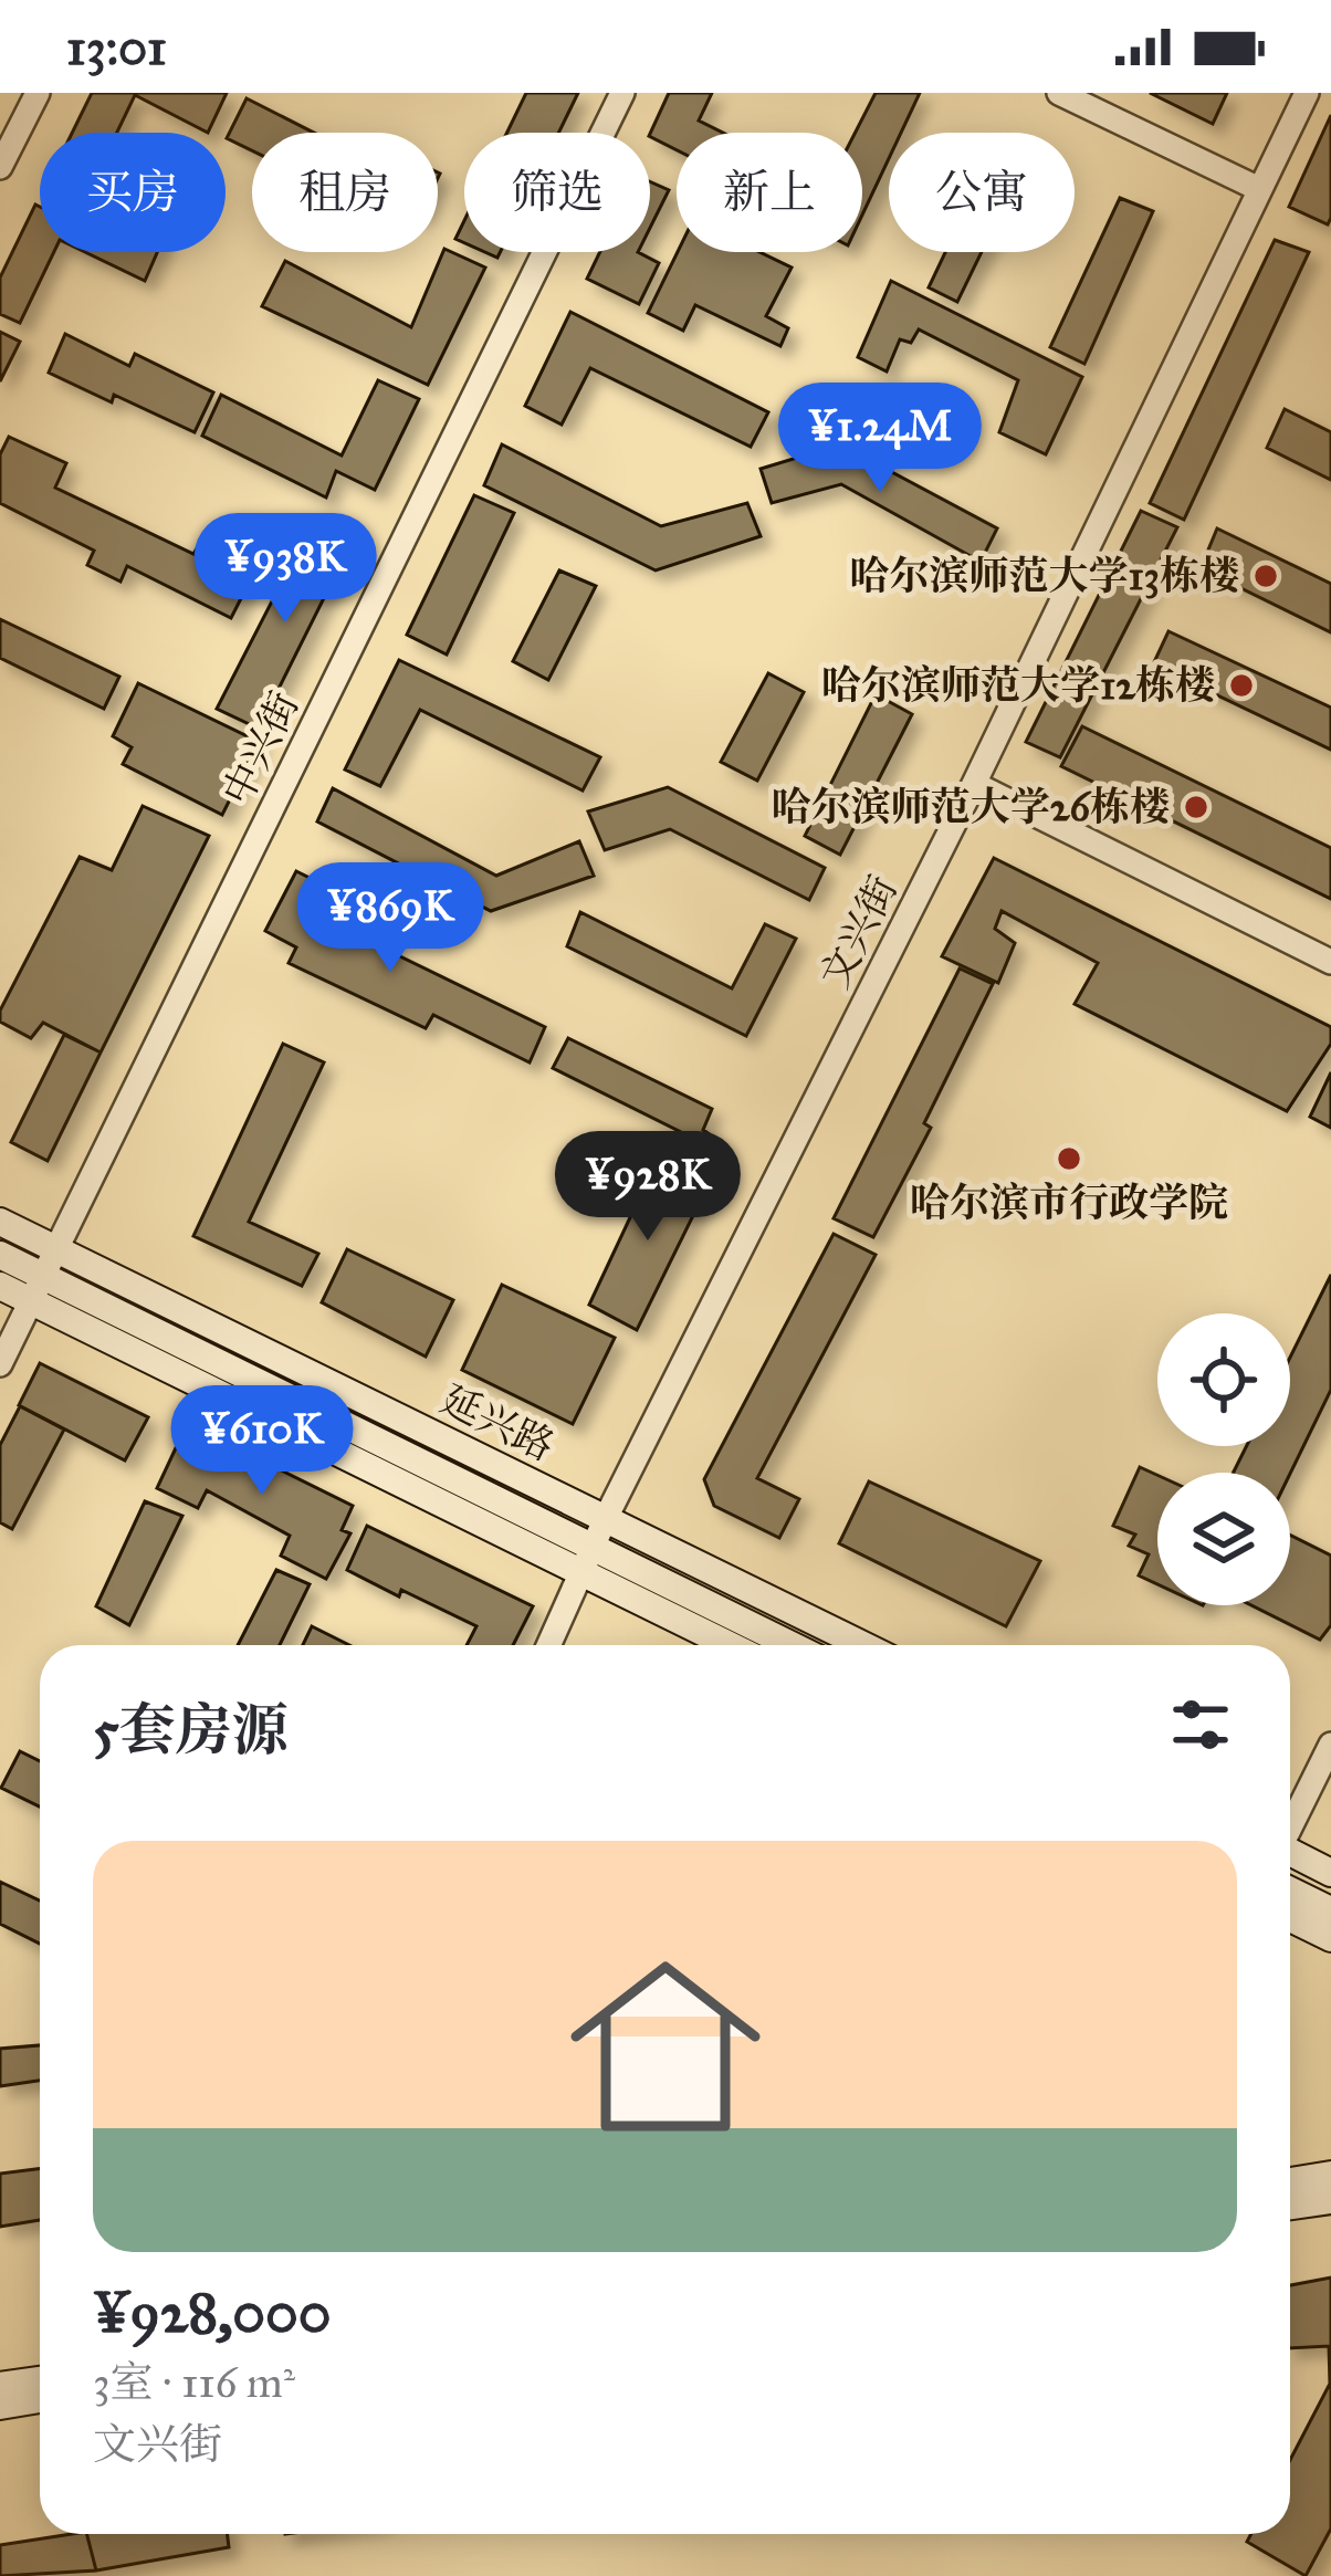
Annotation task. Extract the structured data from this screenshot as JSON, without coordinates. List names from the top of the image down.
{
  "streets": {
    "main road": ["延兴路"],
    "street": ["中兴街", "文兴街"]
  },
  "crossings": [
    ["中兴街", "延兴路"],
    ["文兴街", "延兴路"]
  ],
  "places": [
    "哈尔滨师范大学13栋楼",
    "哈尔滨师范大学12栋楼",
    "哈尔滨师范大学26栋楼",
    "哈尔滨市行政学院"
  ],
  "page": {
    "status": "13:01",
    "chip": [
      "买房",
      "租房",
      "筛选",
      "新上",
      "公寓"
    ],
    "price": [
      "¥1.24M",
      "¥938K",
      "¥869K",
      "¥928K",
      "¥610K"
    ],
    "heading": "5套房源",
    "list": [
      {
        "name": "¥928,000",
        "note": "3室 · 116 m² · 文兴街"
      }
    ]
  }
}
